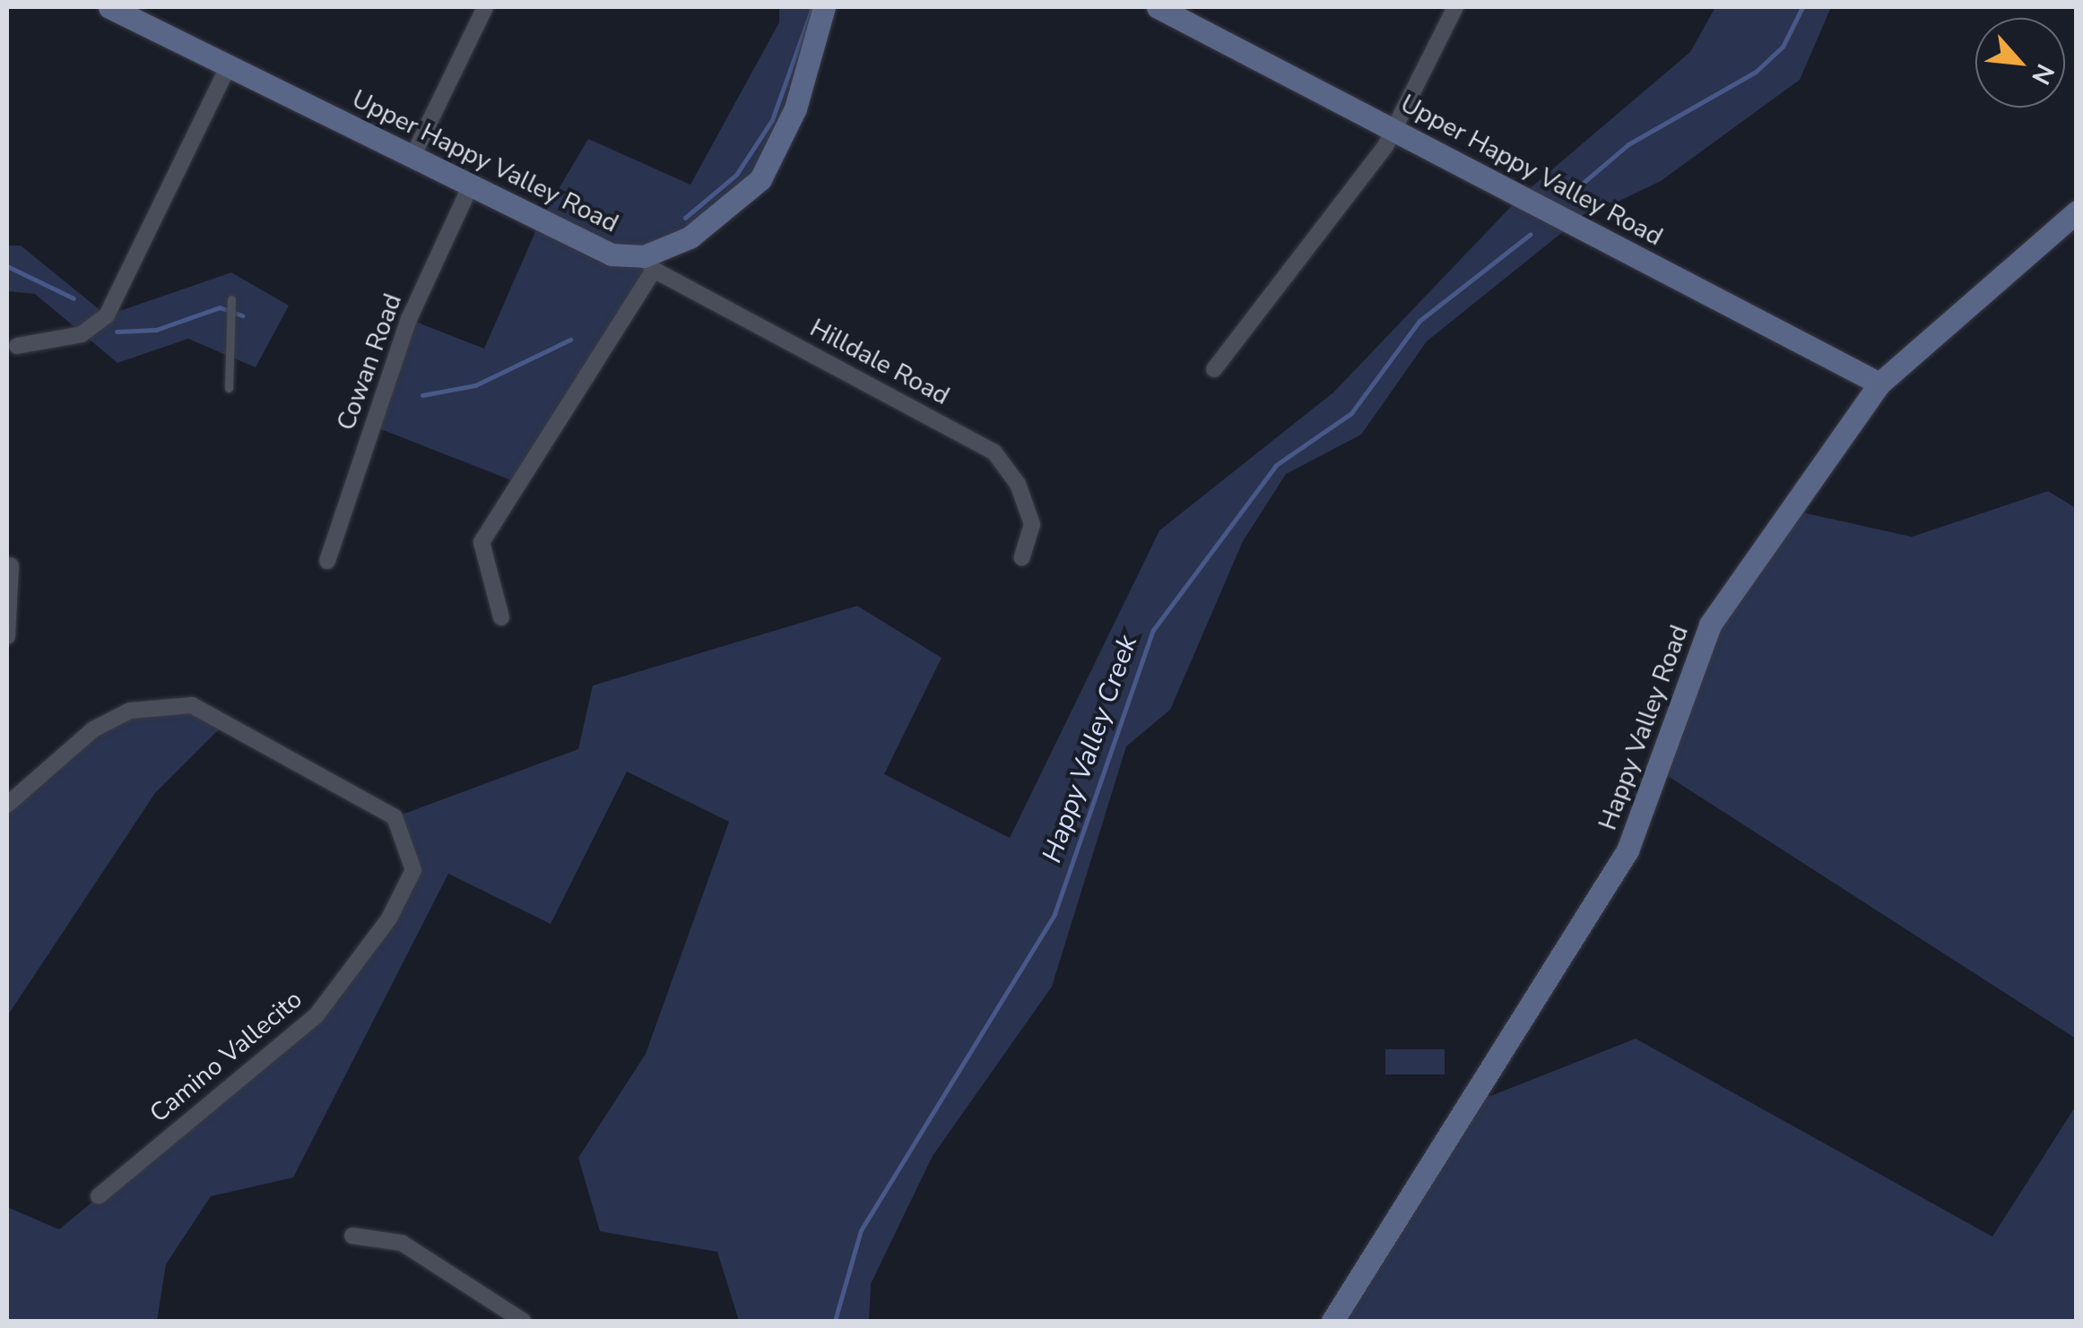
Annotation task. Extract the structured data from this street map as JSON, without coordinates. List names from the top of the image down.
{
  "streets": {
    "street": [
      "Upper Happy Valley Road",
      "Cowan Road",
      "Hilldale Road",
      "Happy Valley Road",
      "Camino Vallecito"
    ]
  },
  "crossings": [
    ["Upper Happy Valley Road", "Cowan Road"],
    ["Upper Happy Valley Road", "Hilldale Road"],
    ["Upper Happy Valley Road", "Happy Valley Road"]
  ],
  "water": ["Happy Valley Creek"],
  "north": "bottom right"
}
